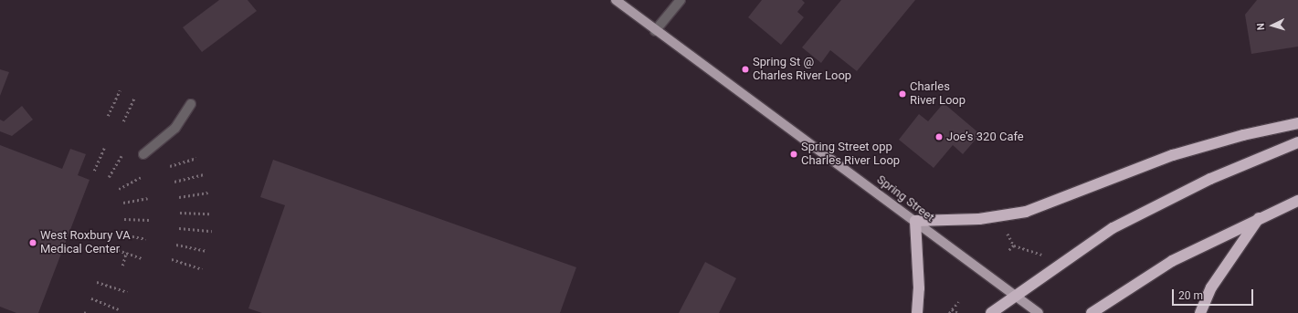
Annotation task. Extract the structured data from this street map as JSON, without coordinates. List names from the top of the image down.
{
  "streets": {
    "main road": ["Spring Street"]
  },
  "places": [
    "Spring St @ Charles River Loop",
    "Charles River Loop",
    "Joe’s 320 Cafe",
    "Spring Street opp Charles River Loop",
    "West Roxbury VA Medical Center"
  ],
  "scale_bar": "20 m",
  "north": "left"
}
